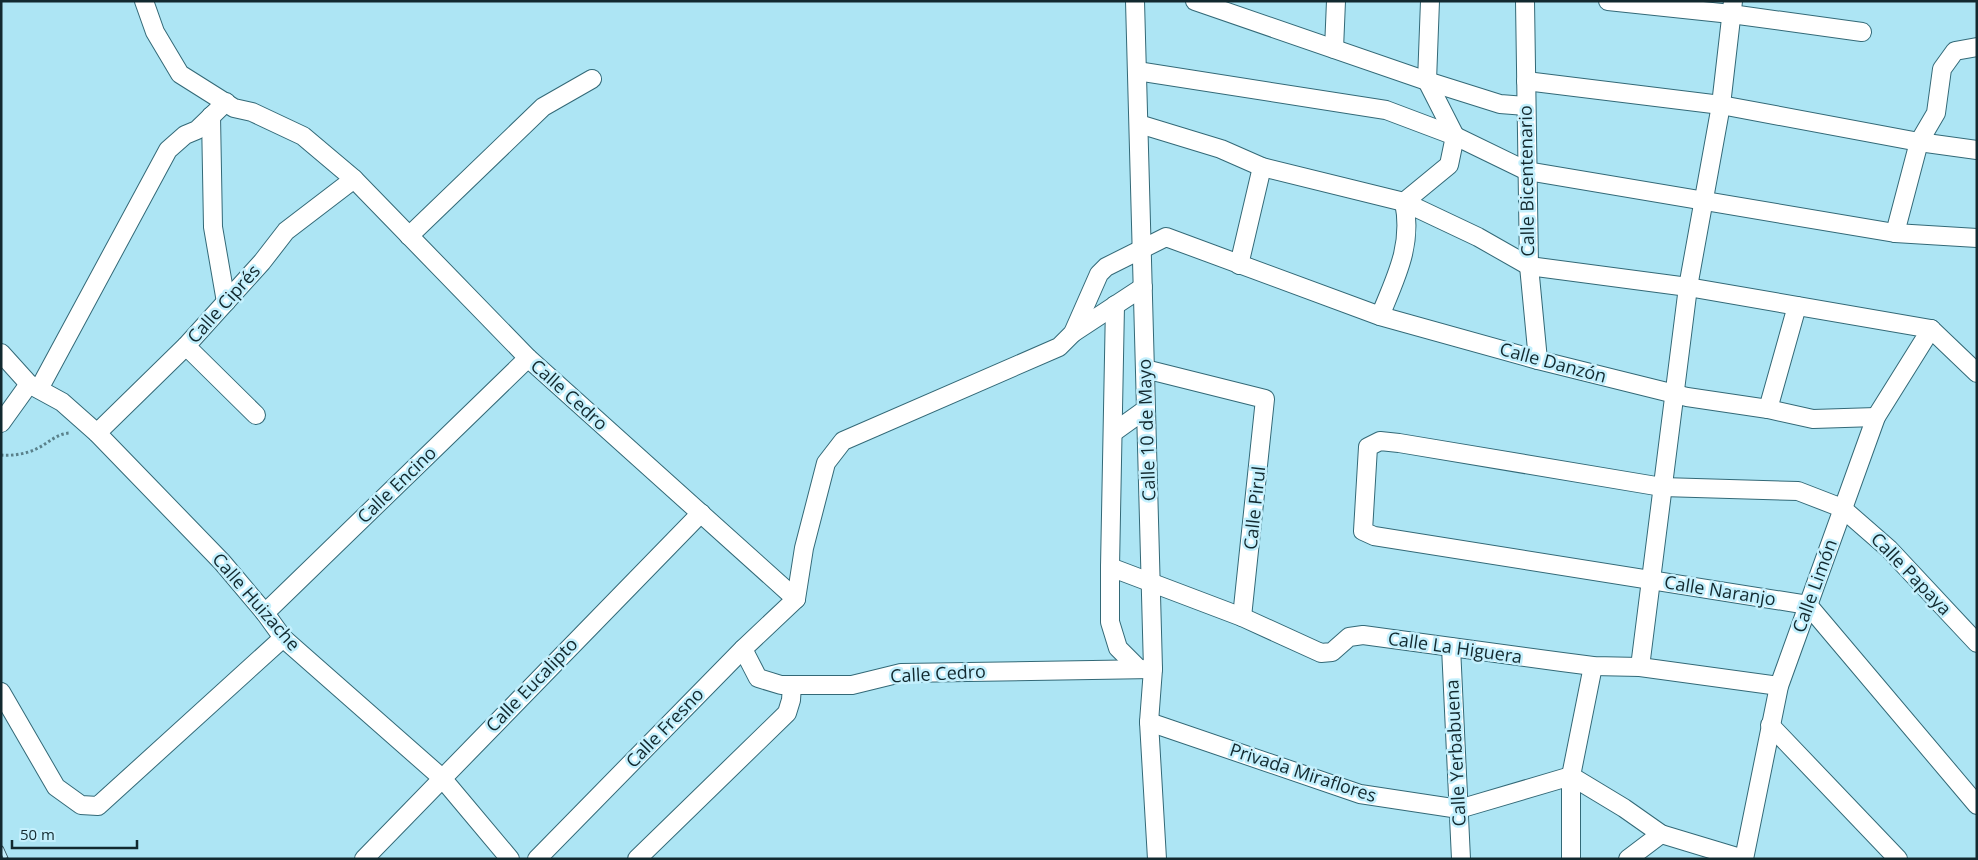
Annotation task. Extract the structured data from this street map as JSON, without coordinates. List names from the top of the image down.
{
  "streets": {
    "street": [
      "Calle Bicentenario",
      "Calle Ciprés",
      "Calle Danzón",
      "Calle Cedro",
      "Calle 10 de Mayo",
      "Calle Encino",
      "Calle Pirul",
      "Calle Papaya",
      "Calle Limón",
      "Calle Naranjo",
      "Calle Huizache",
      "Calle La Higuera",
      "Calle Eucalipto",
      "Calle Fresno",
      "Calle Yerbabuena",
      "Privada Miraflores"
    ]
  },
  "crossings": [
    ["Calle Bicentenario", "Calle Danzón"],
    ["Calle Ciprés", "Calle Cedro"],
    ["Calle Ciprés", "Calle Huizache"],
    ["Calle Danzón", "Calle 10 de Mayo"],
    ["Calle Danzón", "Calle Limón"],
    ["Calle Cedro", "Calle 10 de Mayo"],
    ["Calle Cedro", "Calle Encino"],
    ["Calle Cedro", "Calle Eucalipto"],
    ["Calle Cedro", "Calle Fresno"],
    ["Calle 10 de Mayo", "Calle Pirul"],
    ["Calle 10 de Mayo", "Calle La Higuera"],
    ["Calle 10 de Mayo", "Privada Miraflores"],
    ["Calle Encino", "Calle Huizache"],
    ["Calle Pirul", "Calle La Higuera"],
    ["Calle Papaya", "Calle Limón"],
    ["Calle Papaya", "Calle Naranjo"],
    ["Calle Limón", "Calle Naranjo"],
    ["Calle Limón", "Calle La Higuera"],
    ["Calle Huizache", "Calle Eucalipto"],
    ["Calle La Higuera", "Calle Yerbabuena"],
    ["Calle Yerbabuena", "Privada Miraflores"]
  ],
  "scale_bar": "50 m"
}
